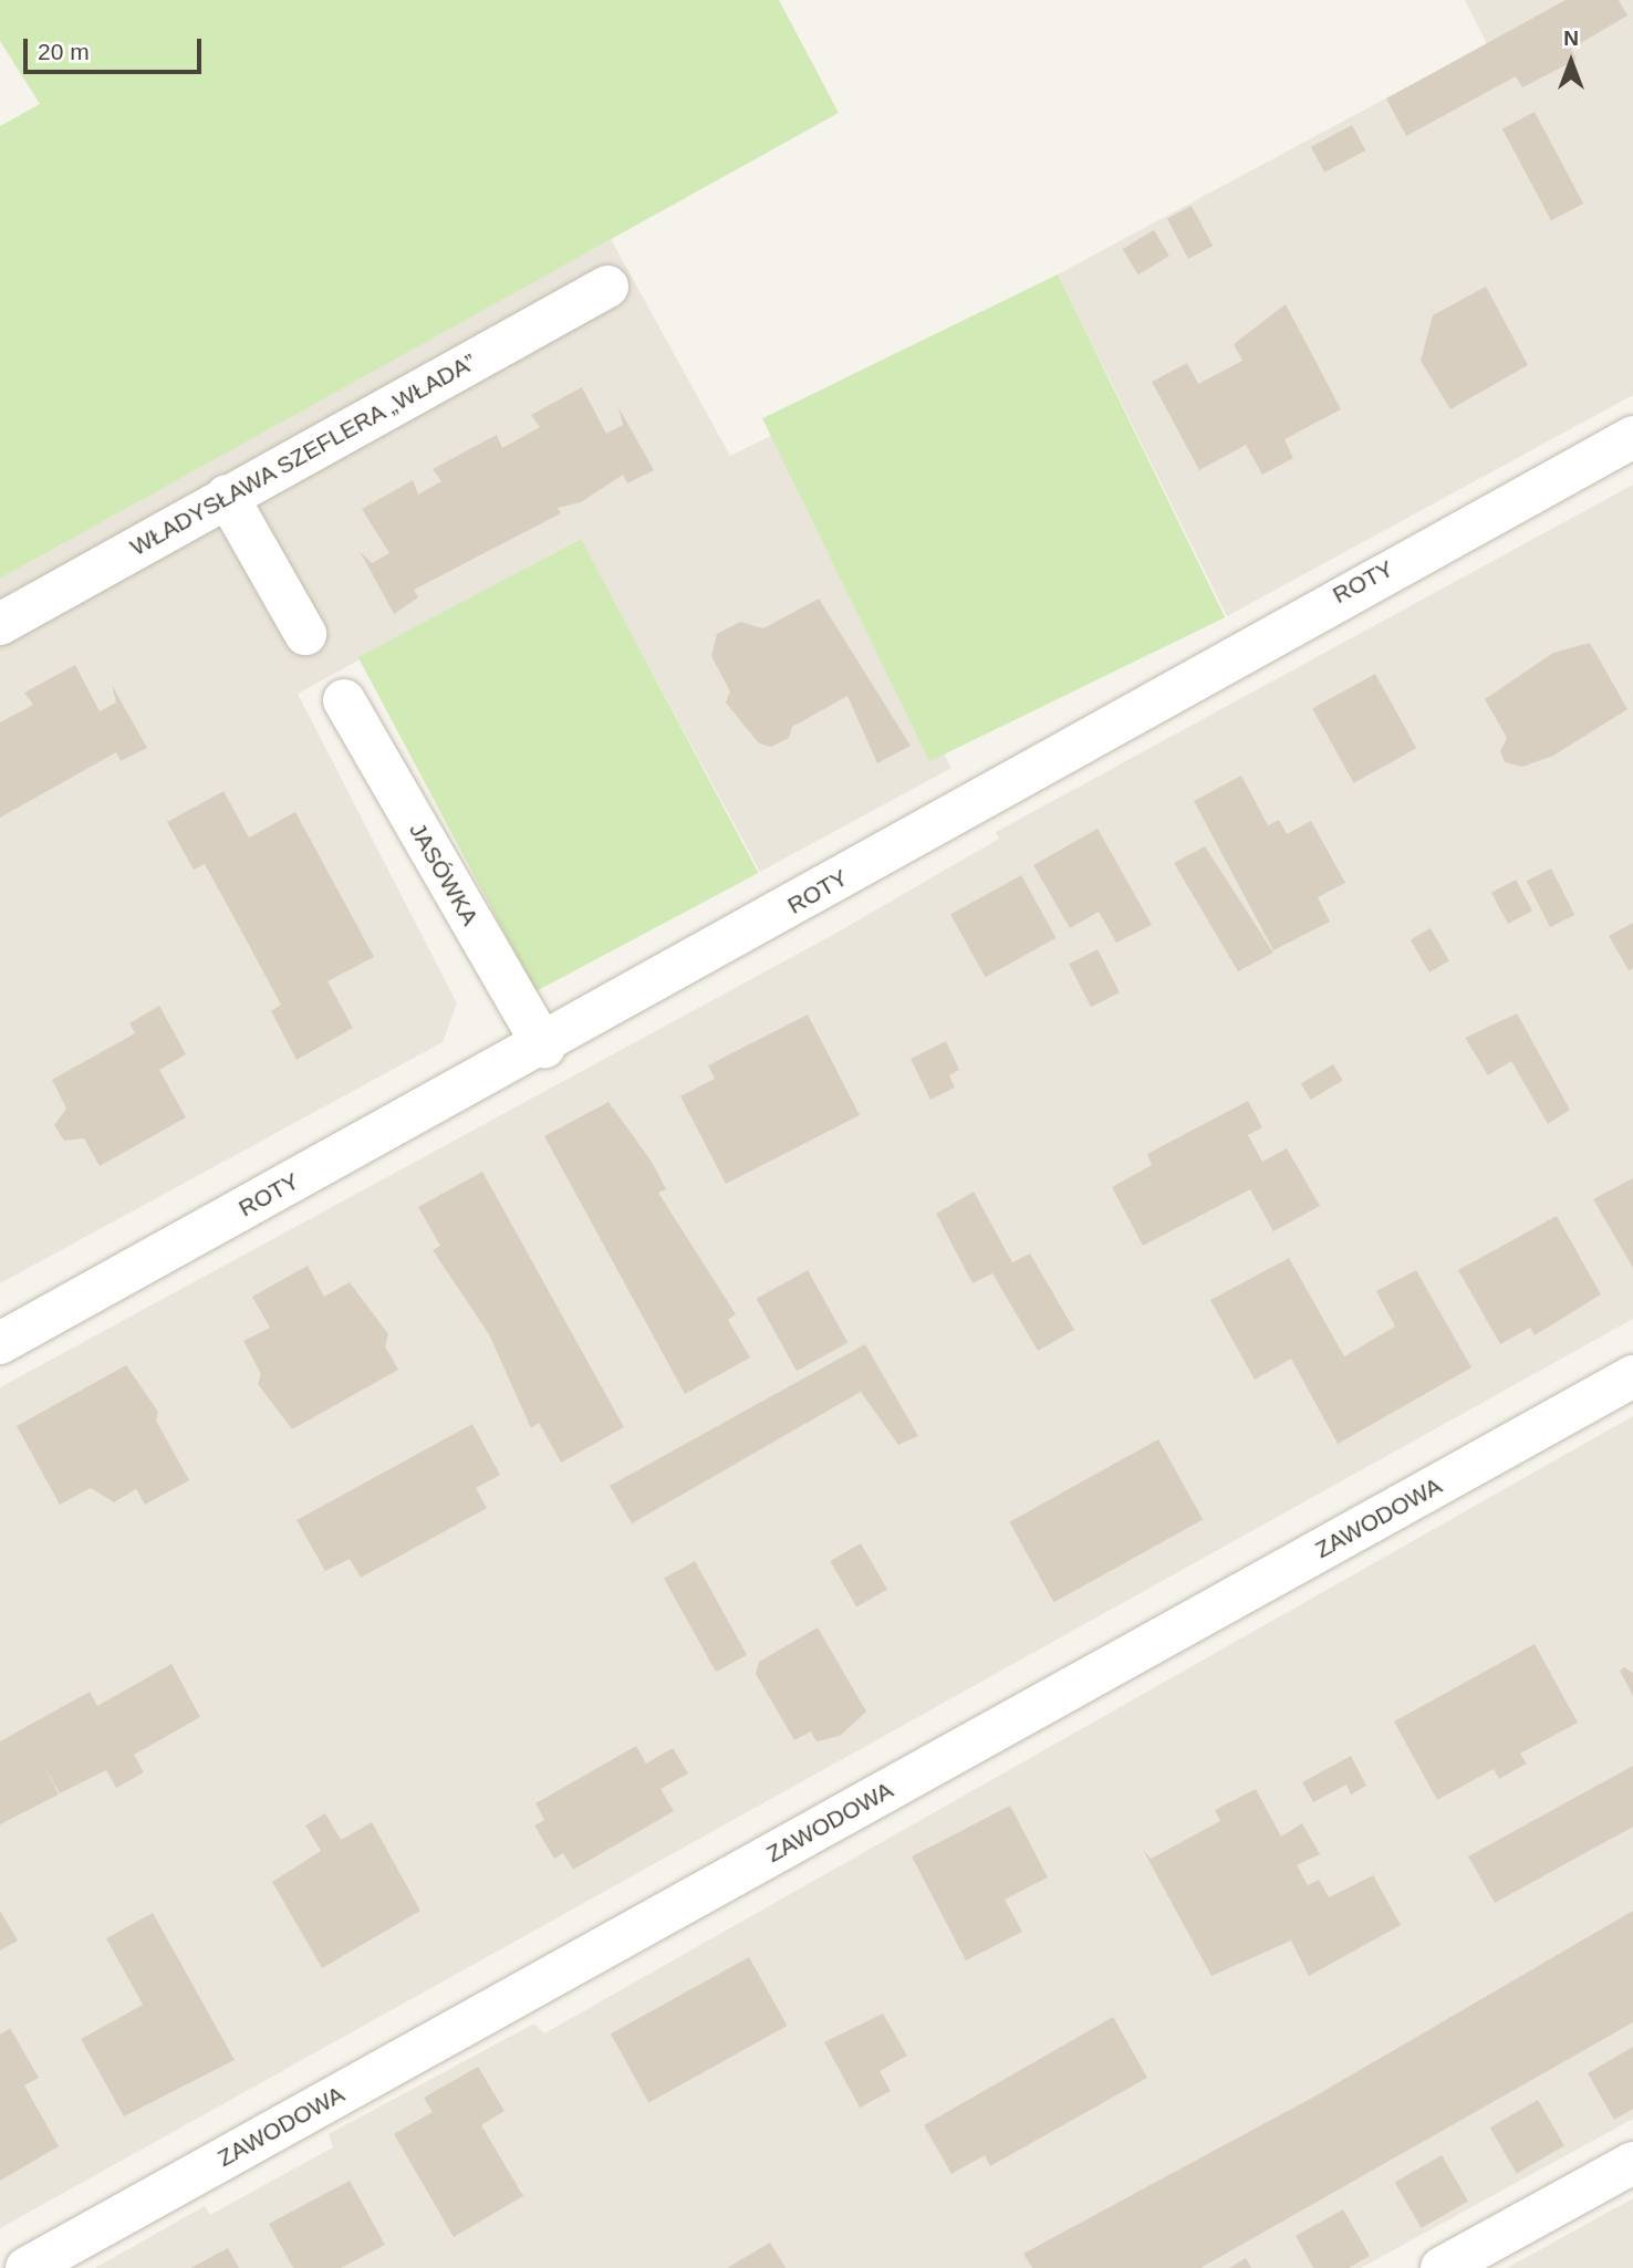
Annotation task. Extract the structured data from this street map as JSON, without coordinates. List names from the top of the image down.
{
  "streets": {
    "street": [
      "WŁADYSŁAWA SZEFLERA „WŁADA”",
      "ROTY",
      "JASÓWKA",
      "ZAWODOWA"
    ]
  },
  "crossings": [
    ["ROTY", "JASÓWKA"]
  ],
  "scale_bar": "20 m",
  "north": "top"
}
